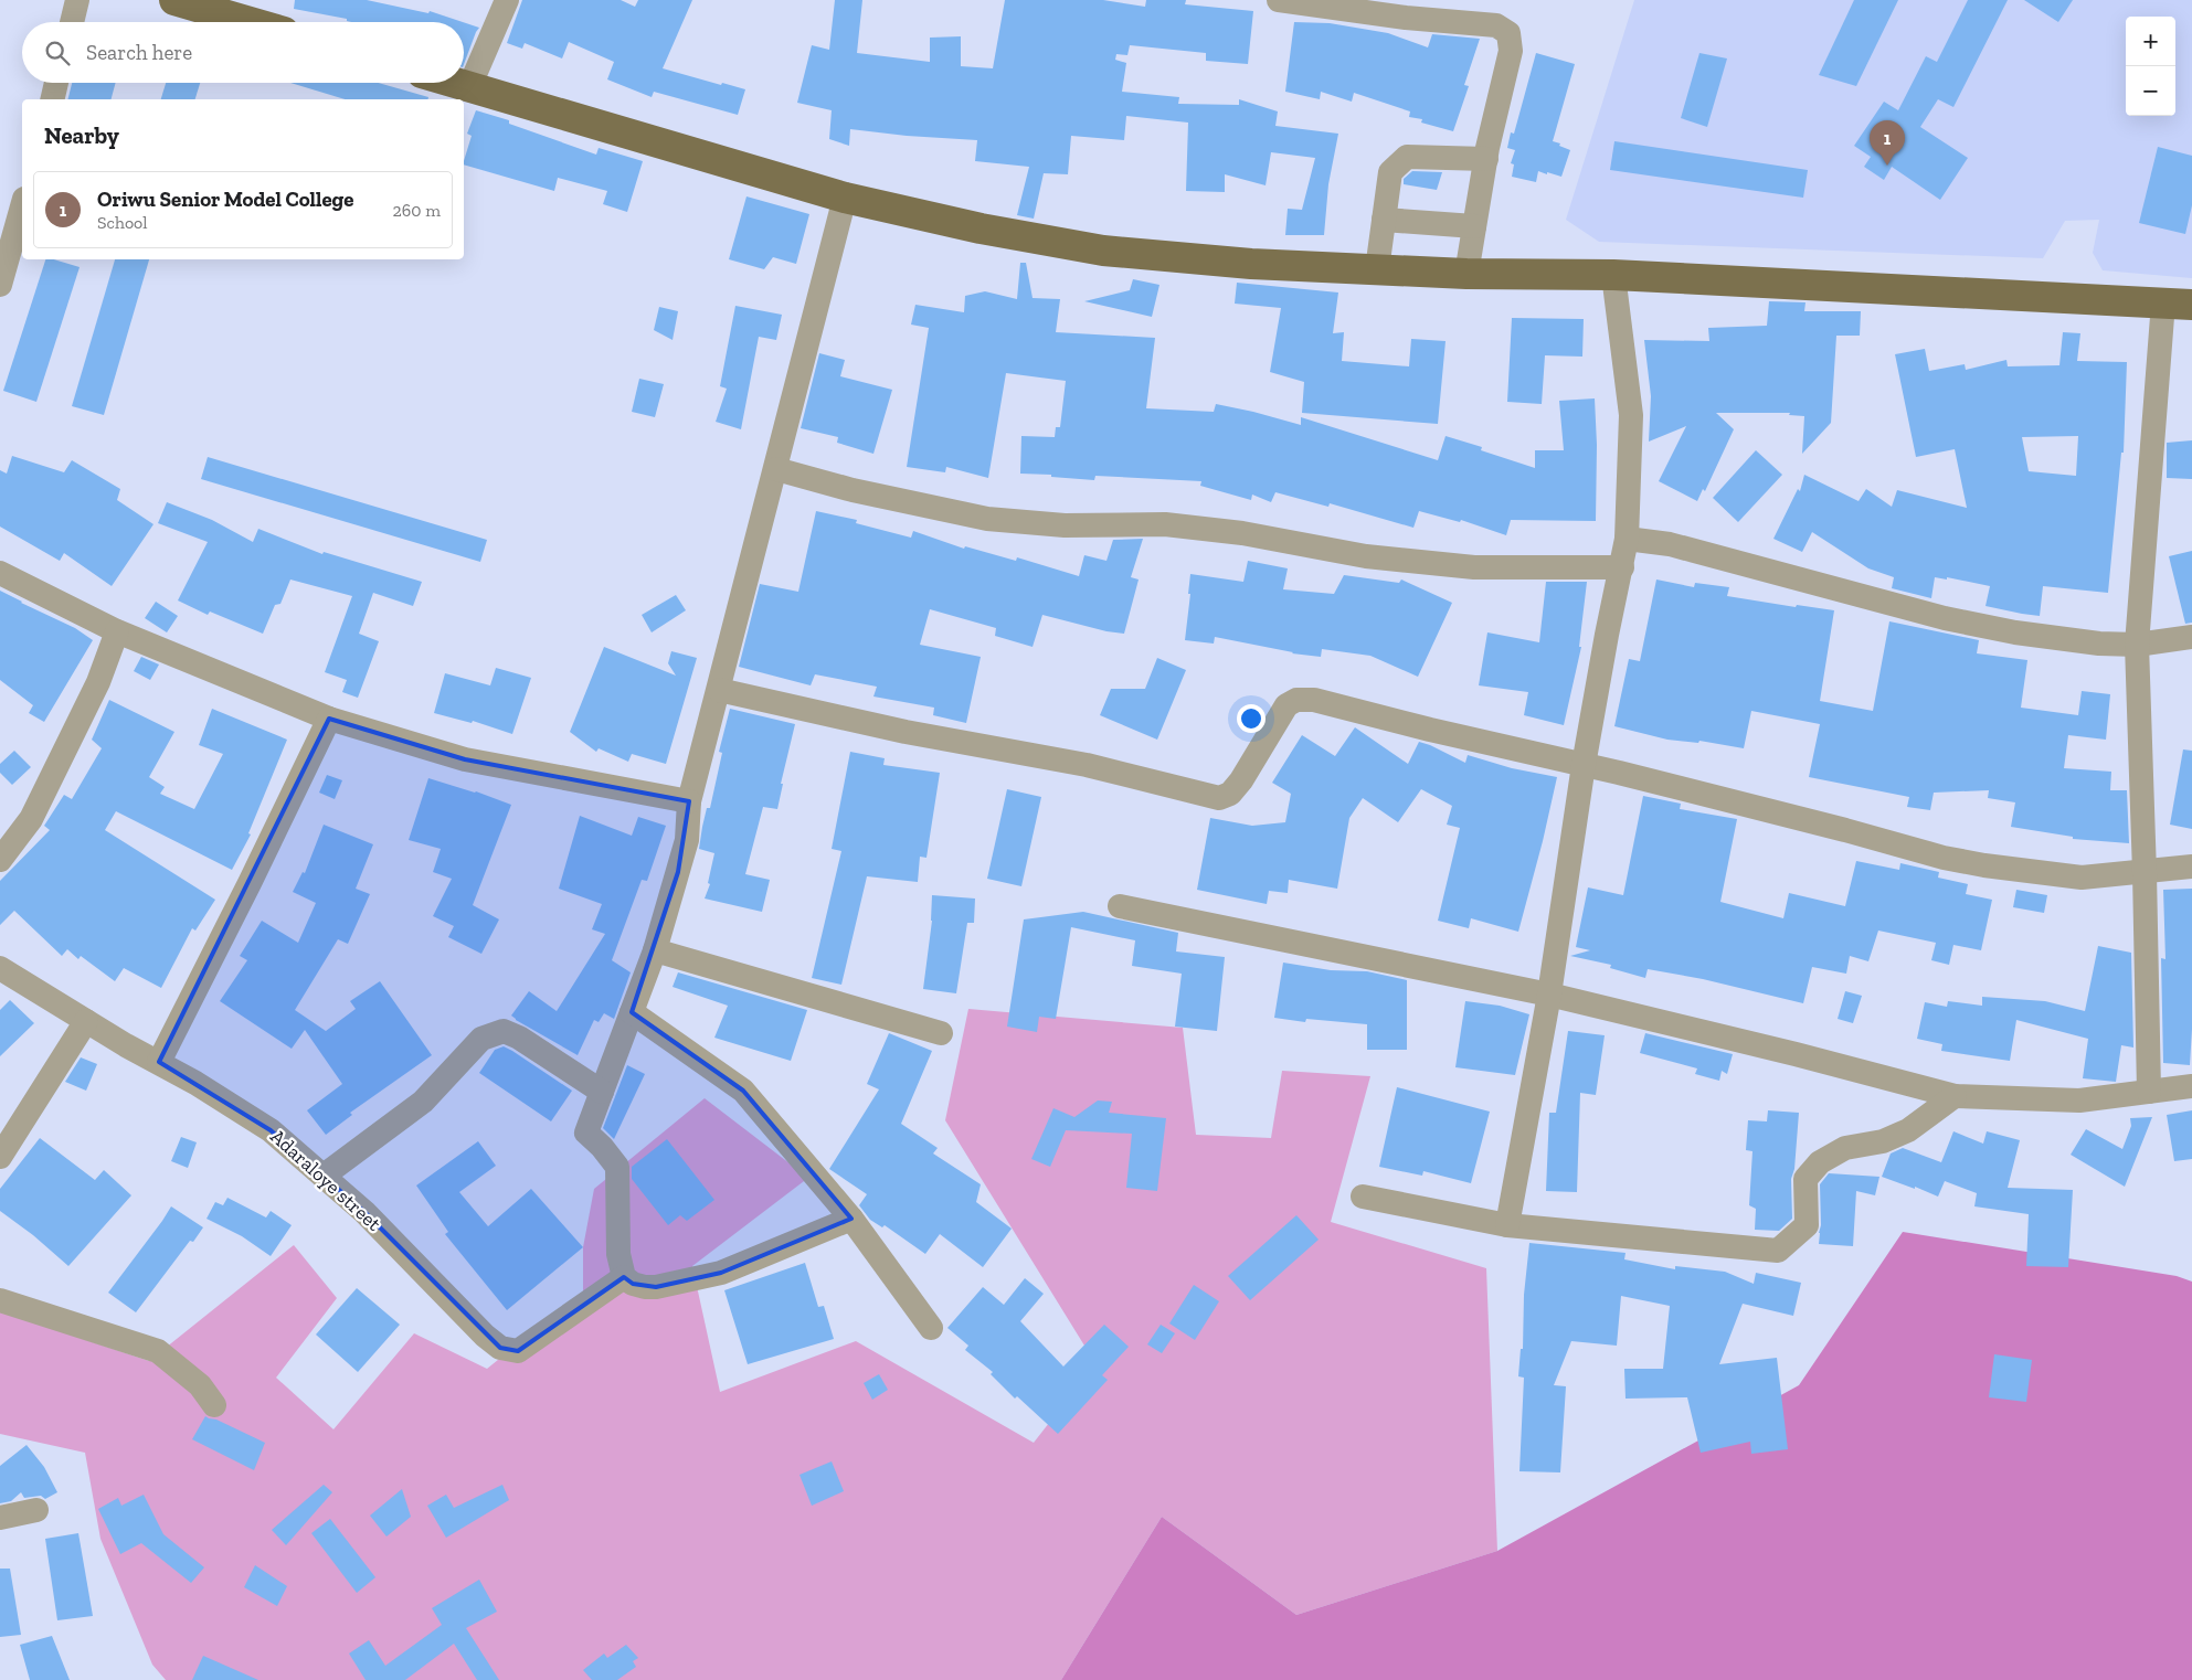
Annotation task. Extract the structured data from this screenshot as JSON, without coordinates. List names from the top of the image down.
{
  "streets": {
    "street": ["Adaraloye street"]
  },
  "page": {
    "map_buttons": ["+", "−"],
    "search": "Search here",
    "heading": "Nearby",
    "pins": "1",
    "list": [
      {
        "mark": "1",
        "name": "Oriwu Senior Model College",
        "note": "School",
        "value": "260 m"
      }
    ]
  }
}
